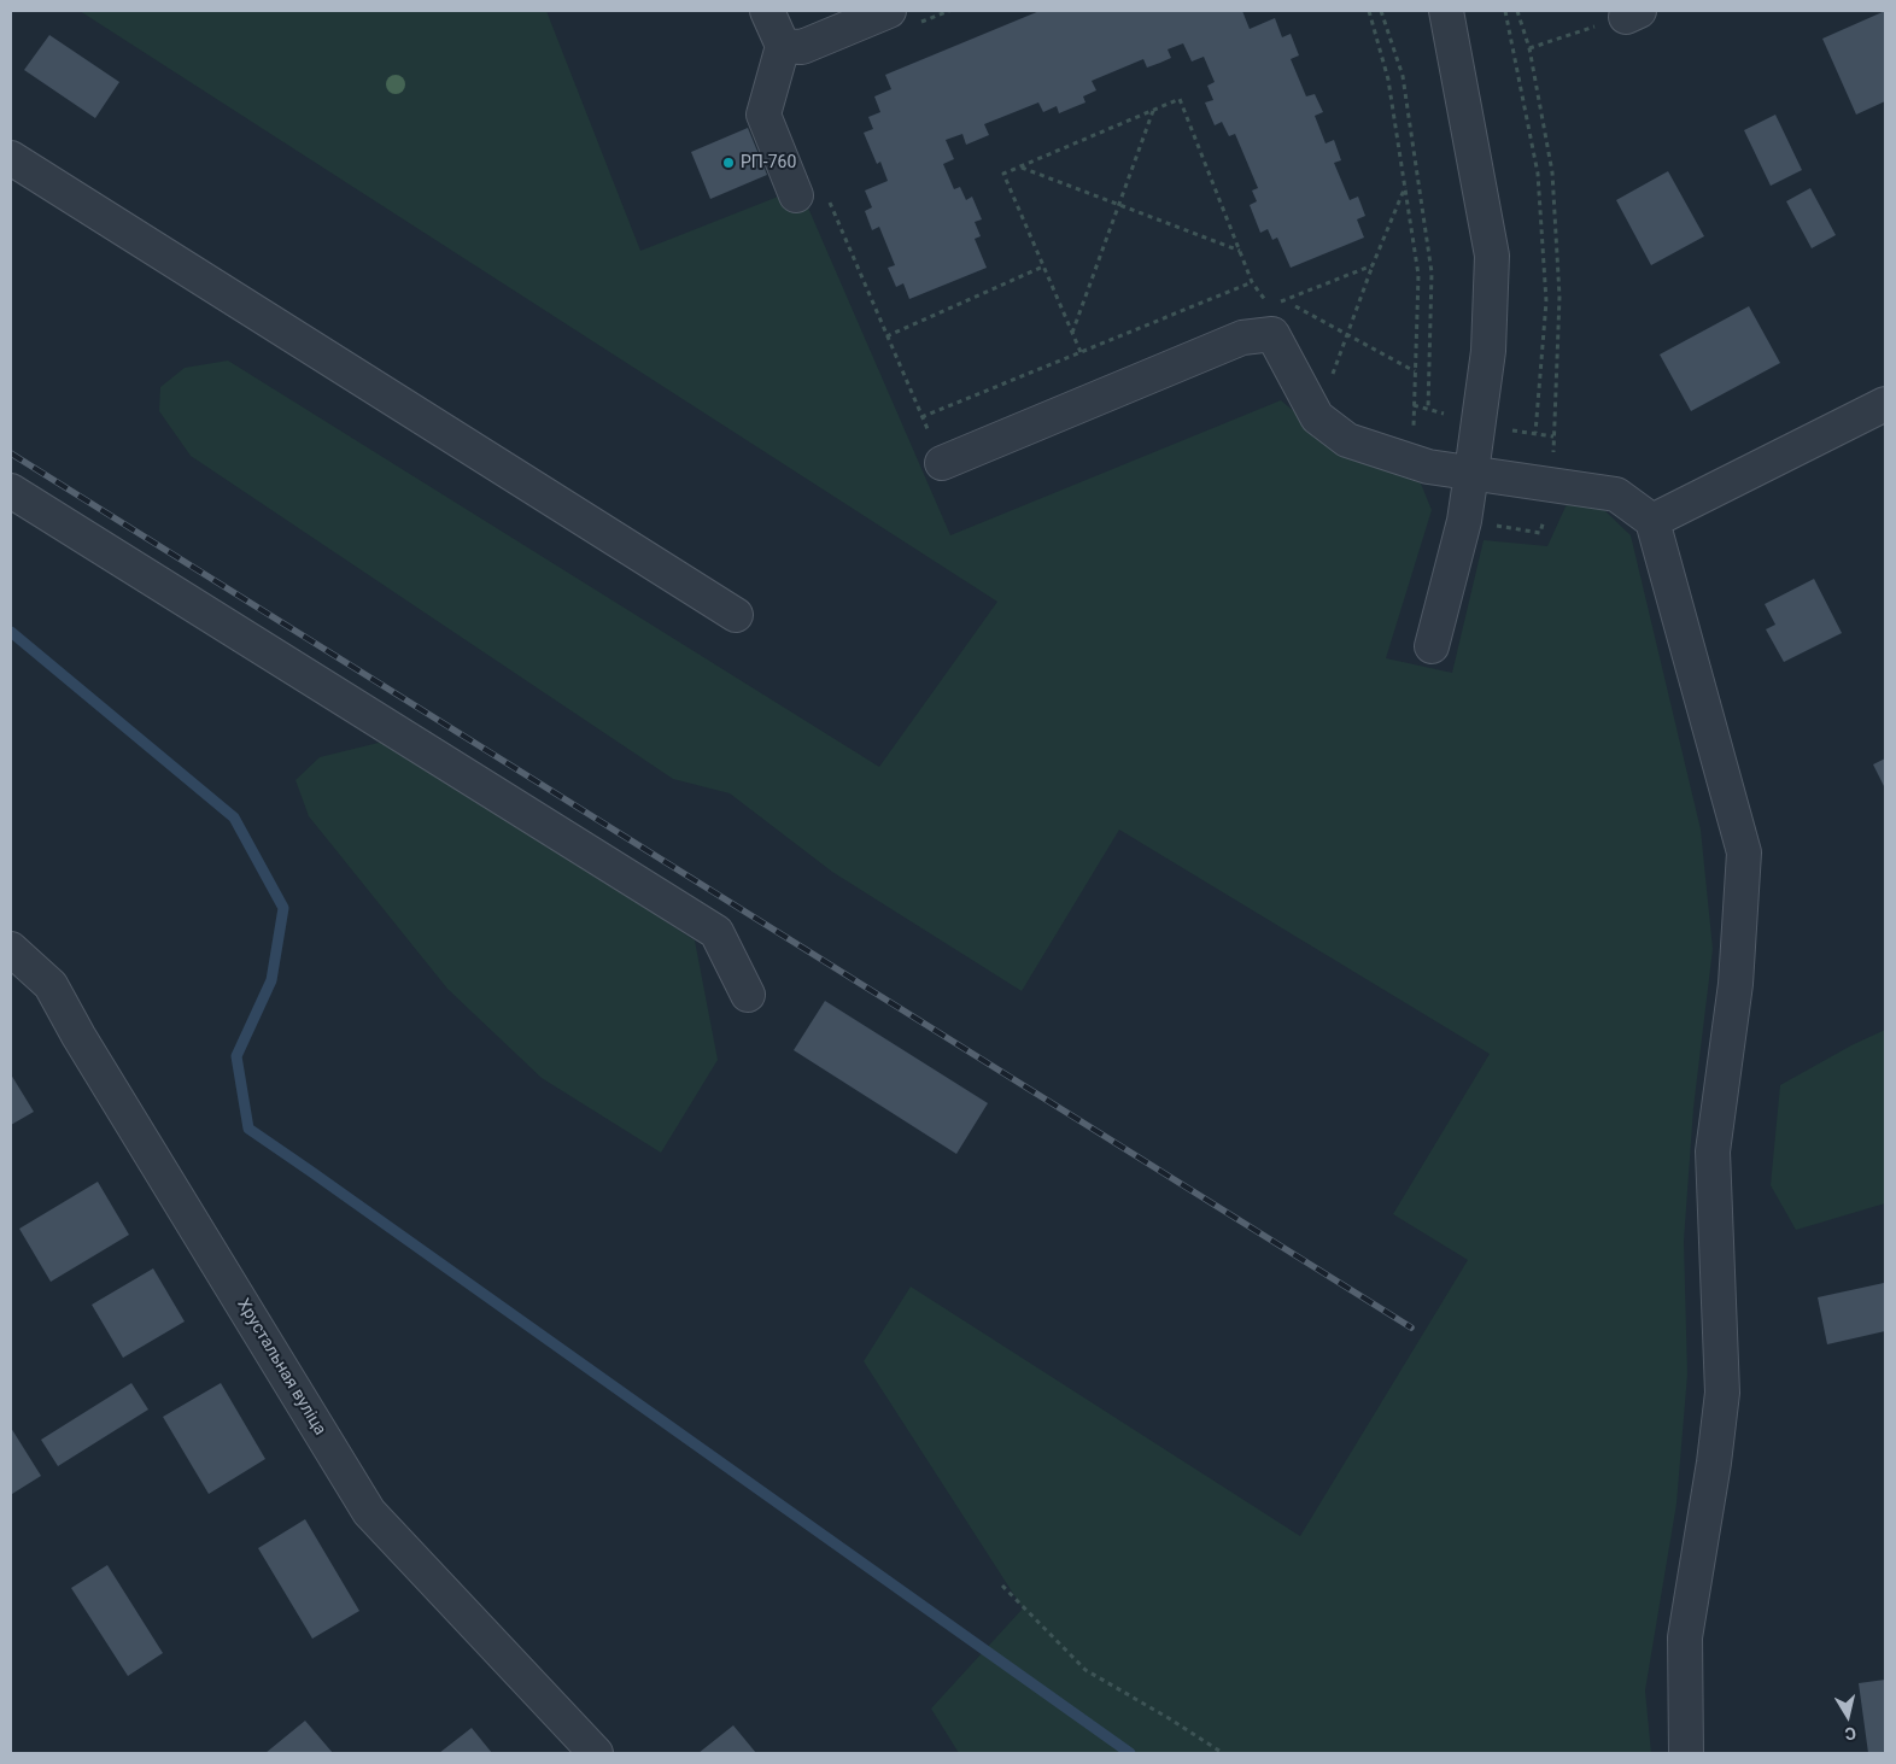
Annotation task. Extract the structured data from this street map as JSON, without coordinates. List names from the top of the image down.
{
  "streets": {
    "street": ["Хрустальная вуліца"]
  },
  "places": ["РП-760"],
  "north": "bottom"
}
